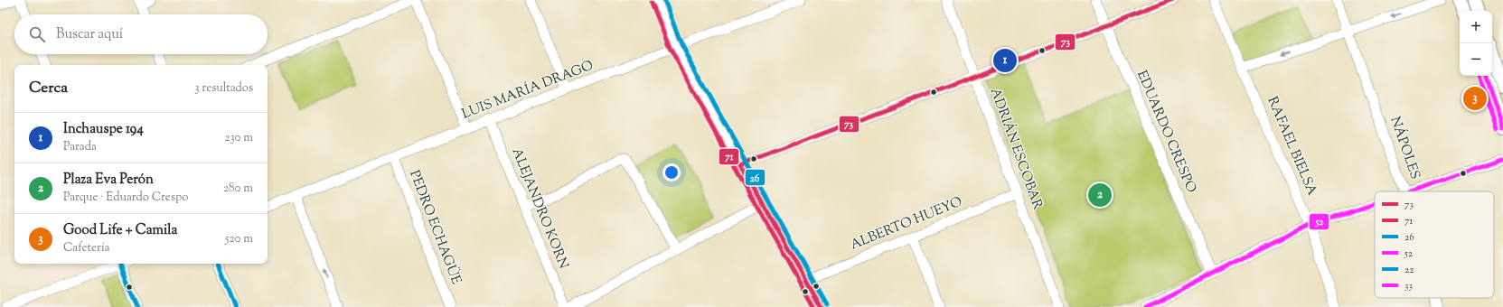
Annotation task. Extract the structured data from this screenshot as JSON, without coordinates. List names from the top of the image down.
{
  "streets": {
    "street": [
      "LUIS MARÍA DRAGO",
      "EDUARDO CRESPO",
      "RAFAEL BIELSA",
      "NÁPOLES",
      "ADRIÁN ESCOBAR",
      "ALEJANDRO KORN",
      "ALBERTO HUEYO",
      "PEDRO ECHAGÜE"
    ]
  },
  "crossings": [
    ["LUIS MARÍA DRAGO", "ALEJANDRO KORN"],
    ["LUIS MARÍA DRAGO", "PEDRO ECHAGÜE"],
    ["ADRIÁN ESCOBAR", "ALBERTO HUEYO"]
  ],
  "lines": [
    "transit line 73",
    "transit line 26",
    "transit line 71",
    "transit line 52",
    "transit line 33",
    "transit line 22"
  ],
  "legend": [
    "73",
    "71",
    "26",
    "52",
    "22",
    "33"
  ],
  "page": {
    "map_buttons": ["+", "−"],
    "search": "Buscar aquí",
    "pins": ["1", "3", "2"],
    "heading": ["Cerca", "3 resultados"],
    "list": [
      {
        "mark": "1",
        "name": "Inchauspe 194",
        "note": "Parada",
        "value": "230 m"
      },
      {
        "mark": "2",
        "name": "Plaza Eva Perón",
        "note": "Parque · Eduardo Crespo",
        "value": "280 m"
      },
      {
        "mark": "3",
        "name": "Good Life + Camila",
        "note": "Cafetería",
        "value": "520 m"
      }
    ]
  }
}
